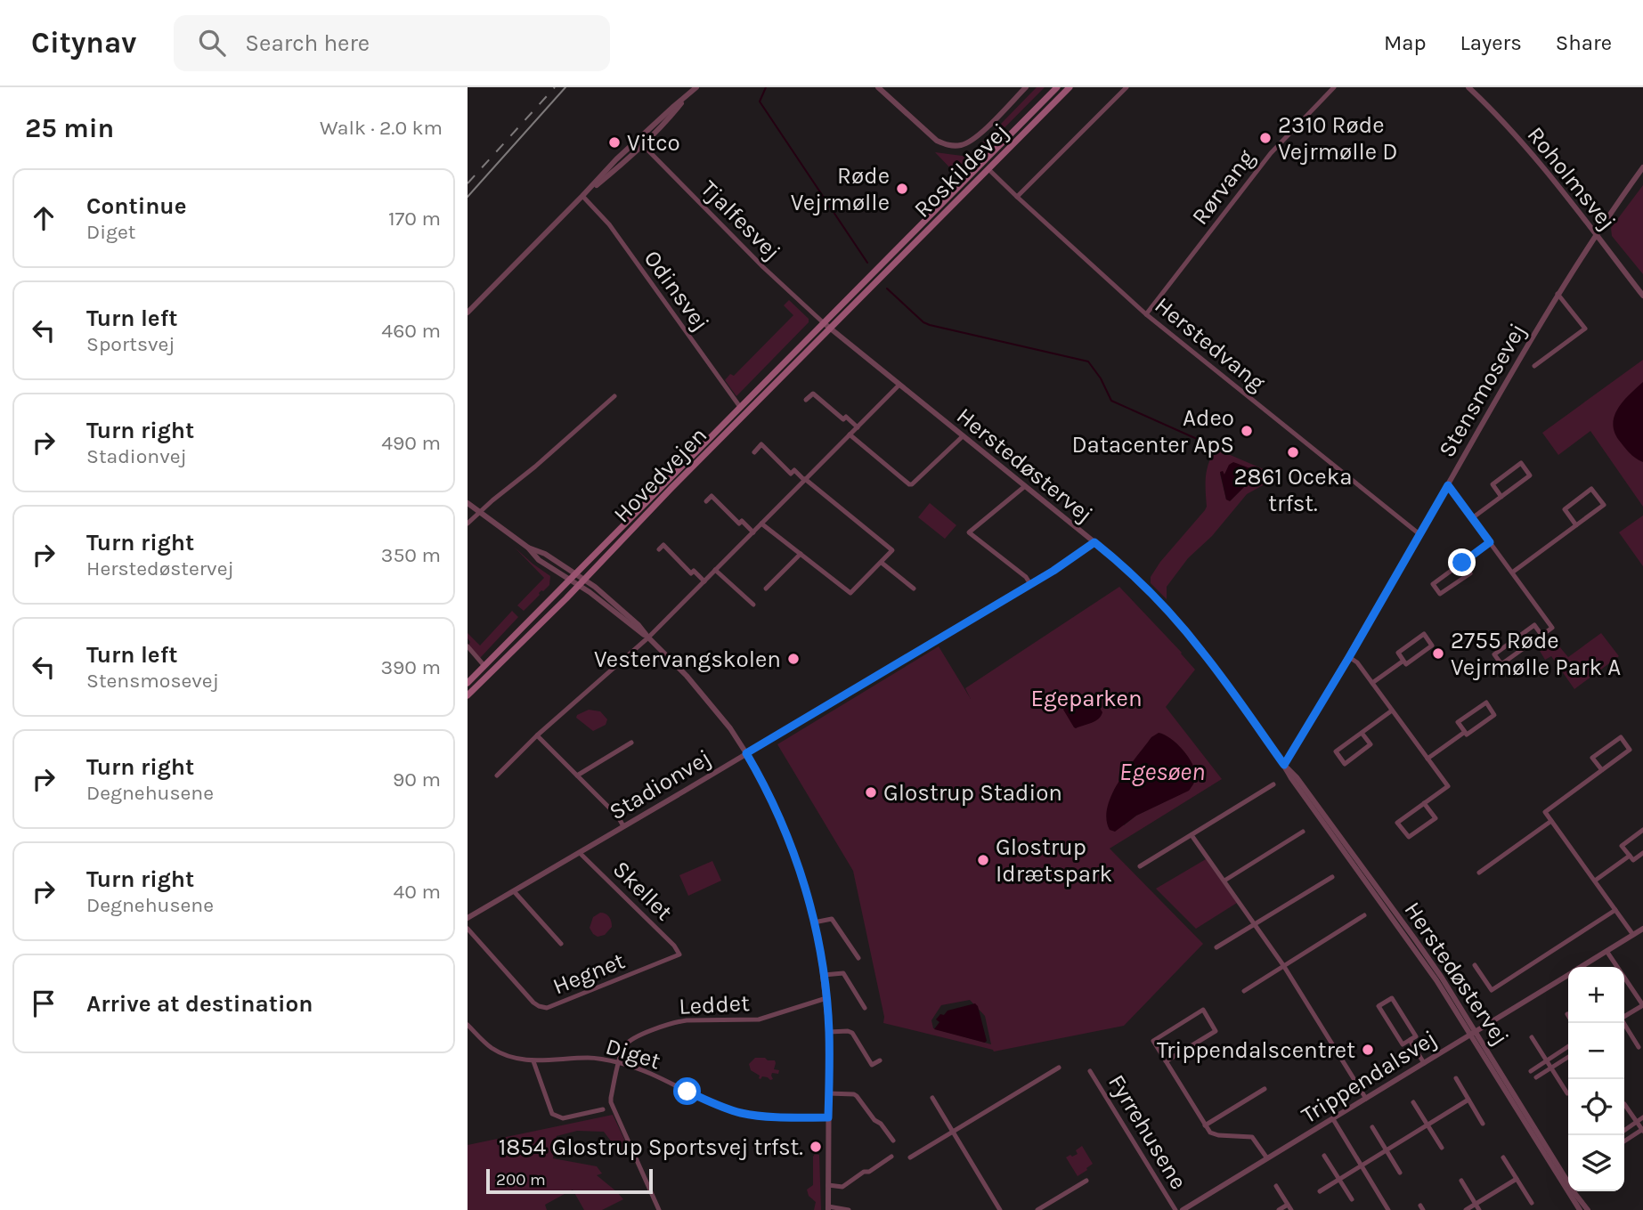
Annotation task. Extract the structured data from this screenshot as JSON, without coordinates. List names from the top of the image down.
{
  "streets": {
    "main road": ["Roskildevej", "Hovedvejen"],
    "street": [
      "Roholmsvej",
      "Rørvang",
      "Tjalfesvej",
      "Odinsvej",
      "Herstedvang",
      "Stensmosevej",
      "Herstedøstervej",
      "Stadionvej",
      "Skellet",
      "Hegnet",
      "Leddet",
      "Diget",
      "Trippendalsvej",
      "Fyrrehusene"
    ]
  },
  "crossings": [
    ["Roskildevej", "Herstedvang"],
    ["Roskildevej", "Hovedvejen"],
    ["Roholmsvej", "Stensmosevej"],
    ["Rørvang", "Herstedvang"],
    ["Tjalfesvej", "Herstedøstervej"],
    ["Tjalfesvej", "Hovedvejen"],
    ["Odinsvej", "Hovedvejen"],
    ["Herstedvang", "Stensmosevej"],
    ["Stensmosevej", "Herstedøstervej"],
    ["Herstedøstervej", "Hovedvejen"],
    ["Herstedøstervej", "Stadionvej"],
    ["Herstedøstervej", "Trippendalsvej"],
    ["Stadionvej", "Skellet"],
    ["Skellet", "Hegnet"],
    ["Leddet", "Diget"]
  ],
  "water": ["Egesøen"],
  "parks": ["Egeparken"],
  "places": [
    "2310 Røde Vejrmølle D",
    "Vitco",
    "Røde Vejrmølle",
    "Adeo Datacenter ApS",
    "2861 Oceka trfst.",
    "2755 Røde Vejrmølle Park A",
    "Vestervangskolen",
    "Glostrup Stadion",
    "Glostrup Idrætspark",
    "Trippendalscentret",
    "1854 Glostrup Sportsvej trfst."
  ],
  "scale_bar": "200 m",
  "page": {
    "header": "Citynav",
    "search": "Search here",
    "nav": ["Map", "Layers", "Share"],
    "heading": ["25 min", "Walk · 2.0 km"],
    "list": [
      ["Continue", "Diget", "170 m"],
      ["Turn left", "Sportsvej", "460 m"],
      ["Turn right", "Stadionvej", "490 m"],
      ["Turn right", "Herstedøstervej", "350 m"],
      ["Turn left", "Stensmosevej", "390 m"],
      ["Turn right", "Degnehusene", "90 m"],
      ["Turn right", "Degnehusene", "40 m"],
      "Arrive at destination"
    ],
    "map_buttons": ["+", "−"],
    "scale": "200 m"
  }
}
